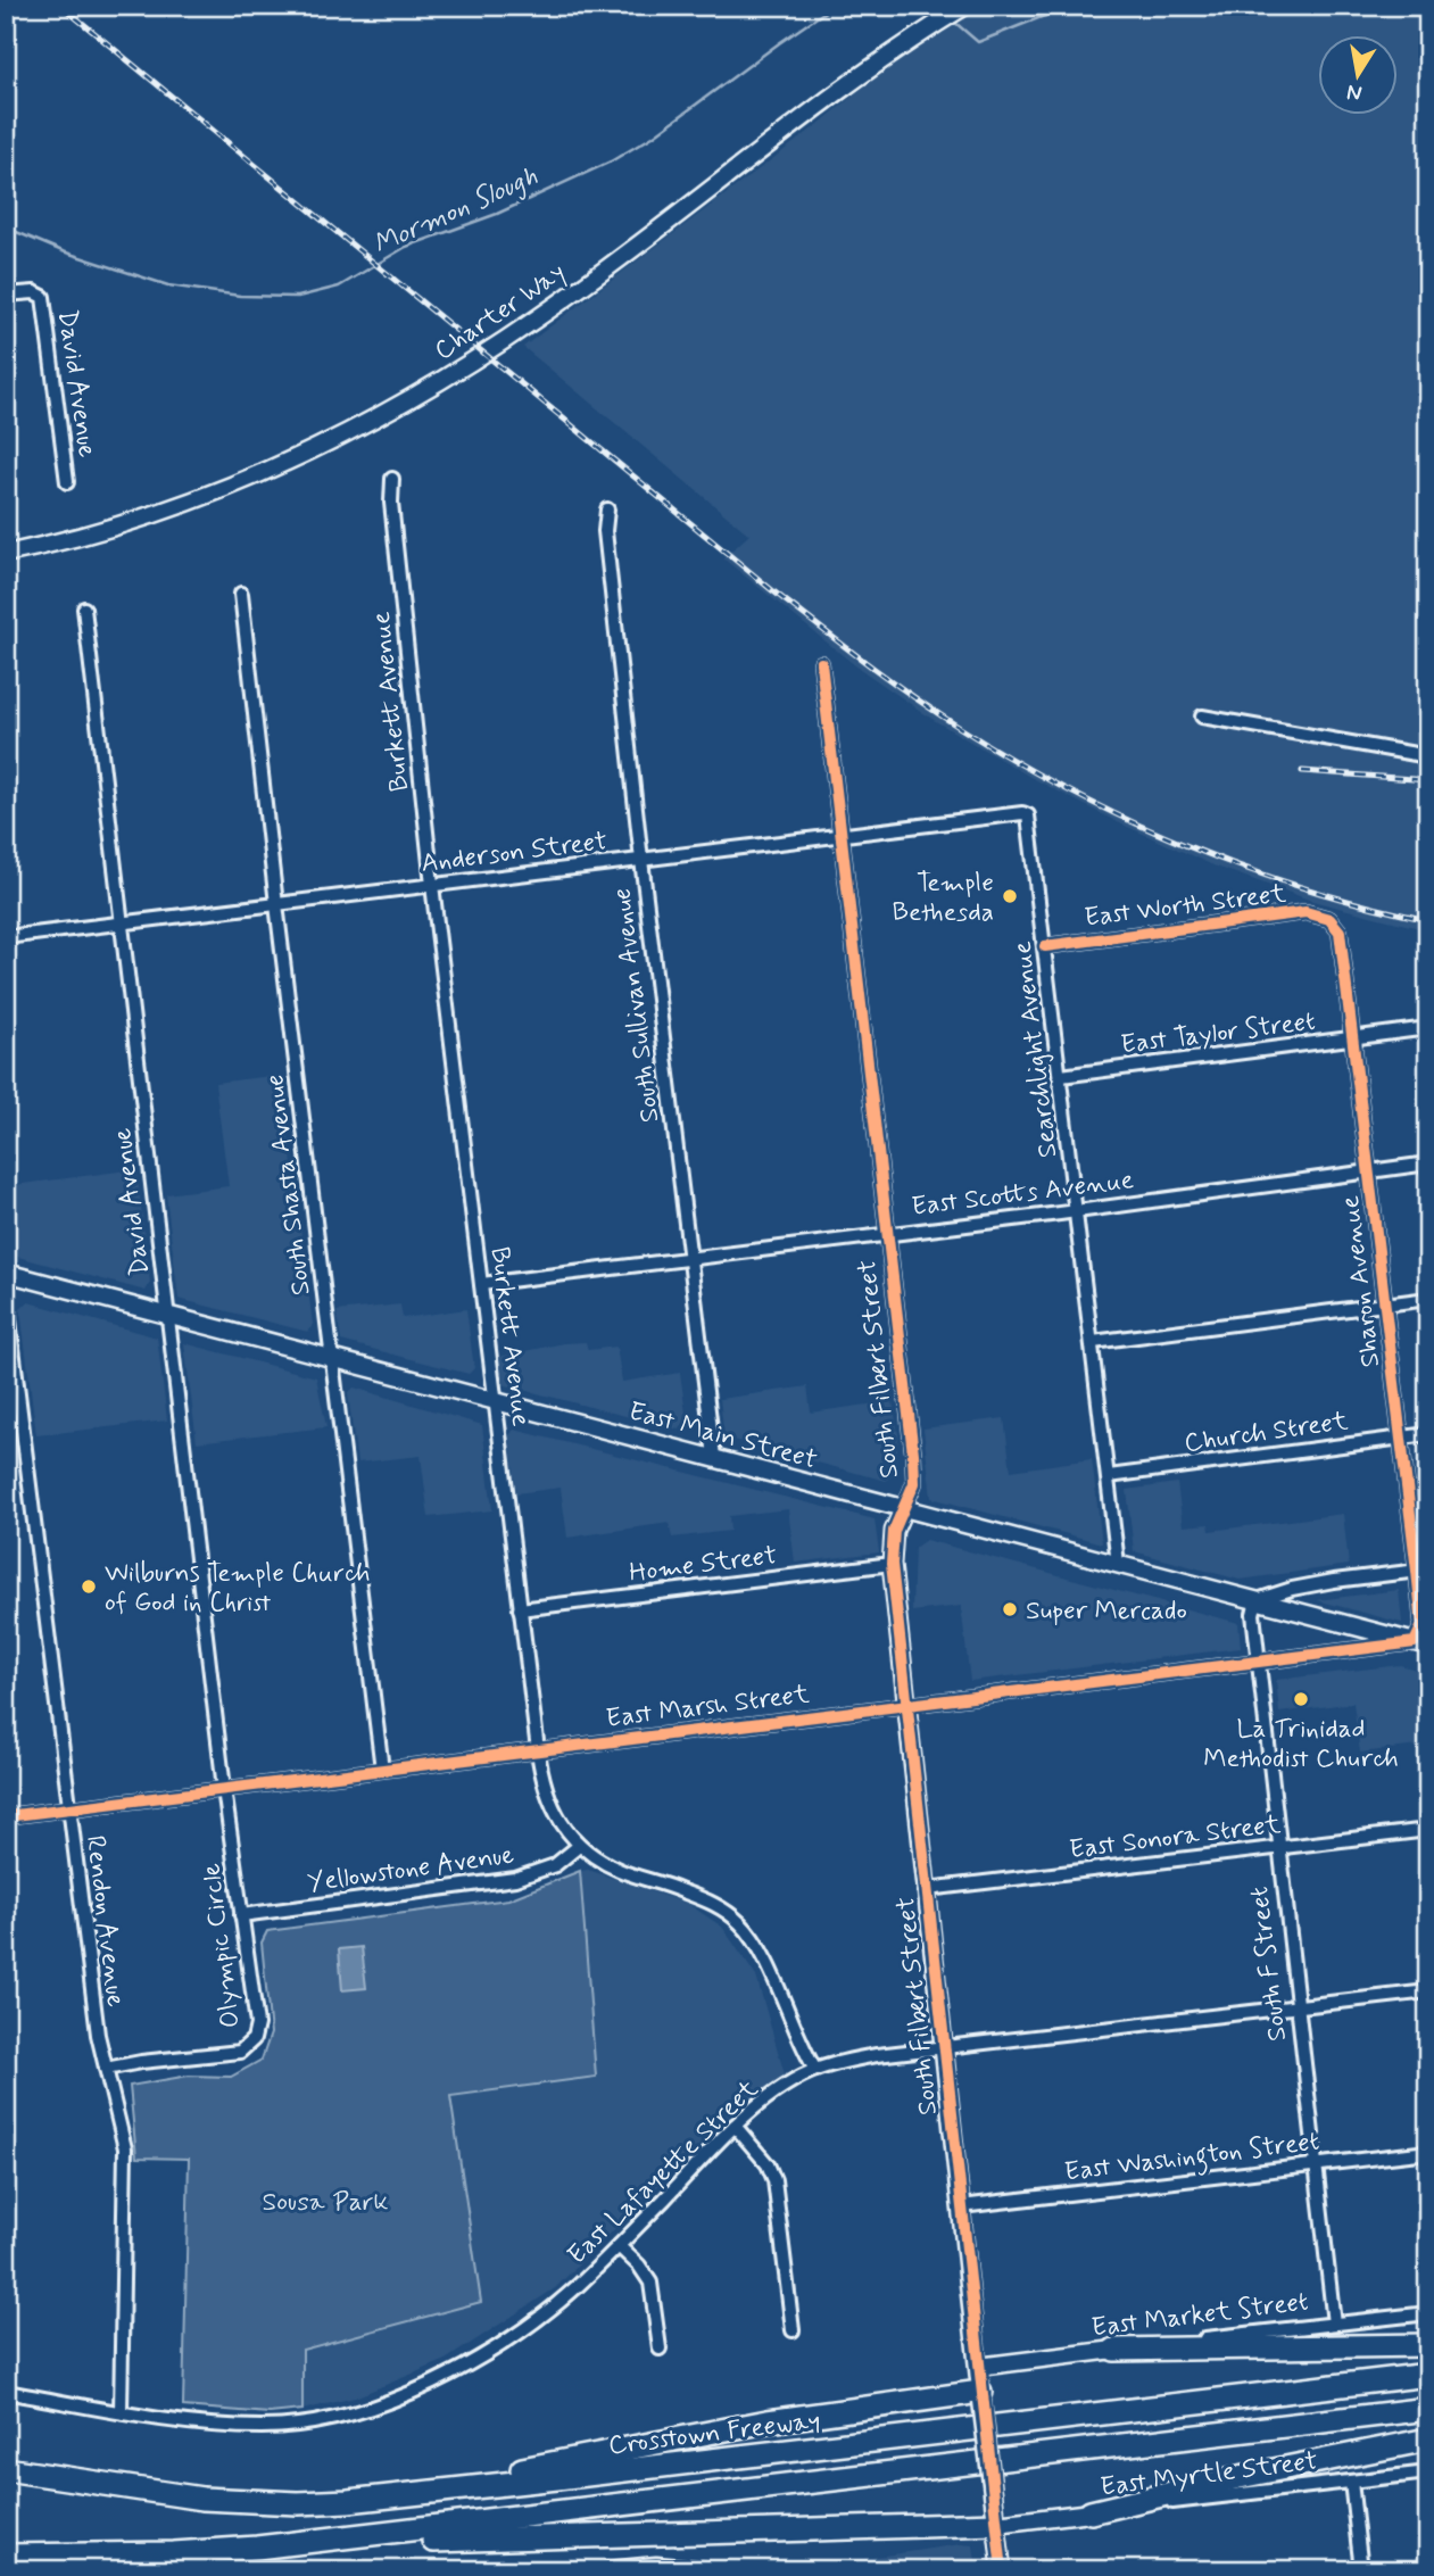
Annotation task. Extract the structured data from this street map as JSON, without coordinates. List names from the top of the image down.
{
  "streets": {
    "highway": ["Crosstown Freeway"],
    "main road": [
      "Charter Way",
      "South Filbert Street",
      "East Main Street",
      "East Market Street",
      "East Myrtle Street"
    ],
    "street": [
      "David Avenue",
      "Burkett Avenue",
      "Anderson Street",
      "East Worth Street",
      "South Sullivan Avenue",
      "East Taylor Street",
      "Searchlight Avenue",
      "South Shasta Avenue",
      "East Scotts Avenue",
      "Sharon Avenue",
      "Church Street",
      "Home Street",
      "East Marsh Street",
      "East Sonora Street",
      "Yellowstone Avenue",
      "Rendon Avenue",
      "Olympic Circle",
      "South F Street",
      "East Washington Street",
      "East Lafayette Street"
    ]
  },
  "crossings": [
    ["David Avenue", "Anderson Street"],
    ["David Avenue", "East Main Street"],
    ["David Avenue", "East Marsh Street"],
    ["David Avenue", "Olympic Circle"],
    ["Burkett Avenue", "Anderson Street"],
    ["Burkett Avenue", "East Scotts Avenue"],
    ["Burkett Avenue", "East Main Street"],
    ["Burkett Avenue", "Home Street"],
    ["Burkett Avenue", "East Marsh Street"],
    ["Burkett Avenue", "Yellowstone Avenue"],
    ["Burkett Avenue", "East Lafayette Street"],
    ["Anderson Street", "South Sullivan Avenue"],
    ["Anderson Street", "Searchlight Avenue"],
    ["Anderson Street", "South Shasta Avenue"],
    ["Anderson Street", "South Filbert Street"],
    ["East Worth Street", "Searchlight Avenue"],
    ["East Worth Street", "Sharon Avenue"],
    ["South Sullivan Avenue", "East Scotts Avenue"],
    ["South Sullivan Avenue", "East Main Street"],
    ["East Taylor Street", "Searchlight Avenue"],
    ["East Taylor Street", "Sharon Avenue"],
    ["Searchlight Avenue", "East Scotts Avenue"],
    ["Searchlight Avenue", "Church Street"],
    ["Searchlight Avenue", "East Main Street"],
    ["South Shasta Avenue", "East Main Street"],
    ["South Shasta Avenue", "East Marsh Street"],
    ["East Scotts Avenue", "Sharon Avenue"],
    ["East Scotts Avenue", "South Filbert Street"],
    ["Sharon Avenue", "Church Street"],
    ["Sharon Avenue", "East Main Street"],
    ["Sharon Avenue", "East Marsh Street"],
    ["South Filbert Street", "East Main Street"],
    ["South Filbert Street", "Home Street"],
    ["South Filbert Street", "East Marsh Street"],
    ["South Filbert Street", "East Sonora Street"],
    ["South Filbert Street", "East Washington Street"],
    ["South Filbert Street", "East Lafayette Street"],
    ["South Filbert Street", "East Market Street"],
    ["South Filbert Street", "East Myrtle Street"],
    ["East Main Street", "East Marsh Street"],
    ["East Main Street", "South F Street"],
    ["East Marsh Street", "Rendon Avenue"],
    ["East Marsh Street", "Olympic Circle"],
    ["East Marsh Street", "South F Street"],
    ["East Sonora Street", "South F Street"],
    ["Yellowstone Avenue", "Olympic Circle"],
    ["Rendon Avenue", "Olympic Circle"],
    ["Rendon Avenue", "East Lafayette Street"],
    ["South F Street", "East Washington Street"],
    ["South F Street", "East Lafayette Street"],
    ["South F Street", "East Market Street"]
  ],
  "water": ["Mormon Slough"],
  "parks": ["Sousa Park"],
  "places": [
    "Temple Bethesda",
    "Wilburns Temple Church of God in Christ",
    "Super Mercado",
    "La Trinidad Methodist Church"
  ],
  "north": "bottom"
}
